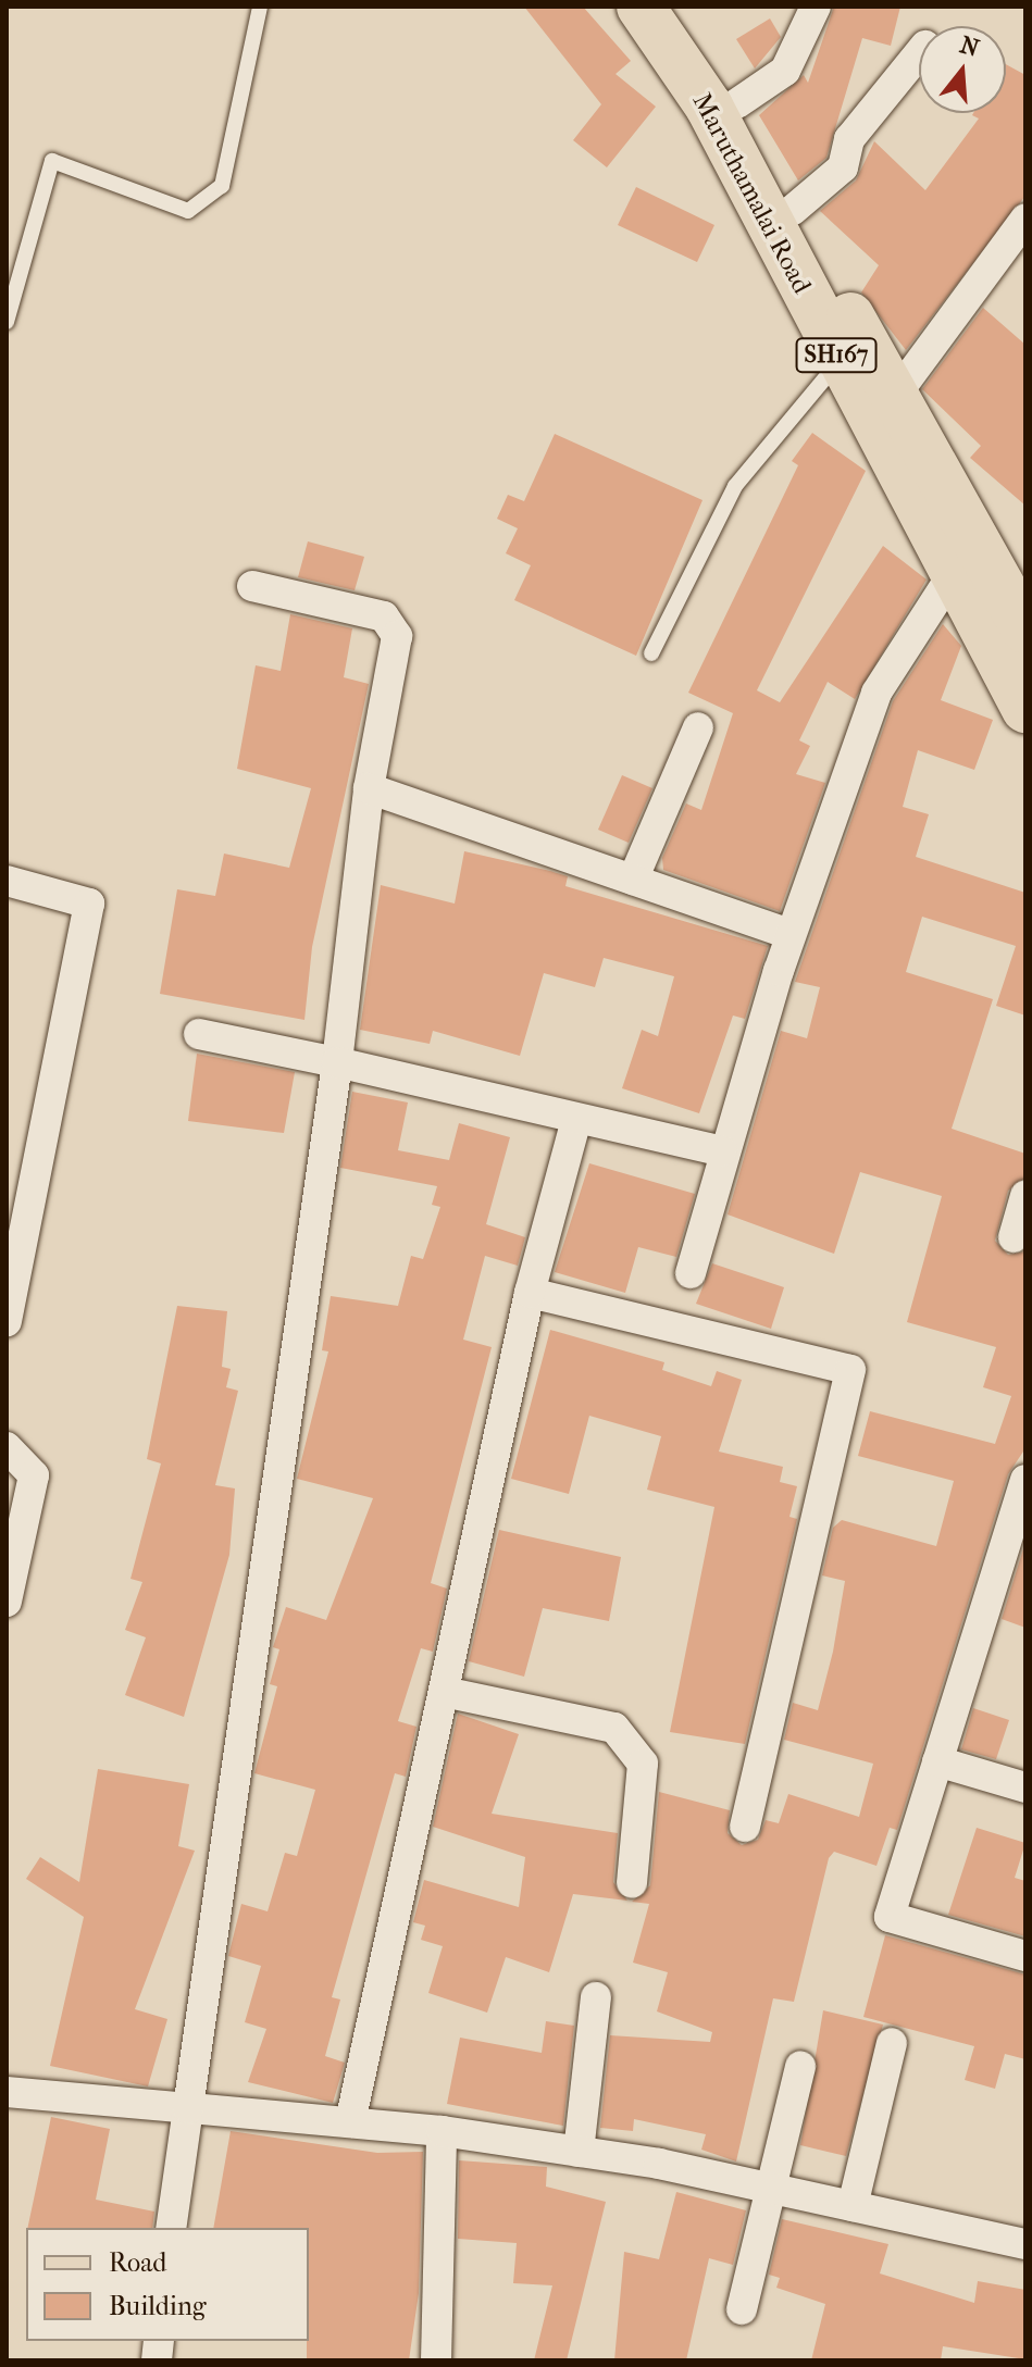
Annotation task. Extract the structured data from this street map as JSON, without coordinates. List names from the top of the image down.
{
  "streets": {
    "main road": ["Maruthamalai Road", "SH167"]
  },
  "legend": ["Road", "Building"],
  "north": "top"
}
